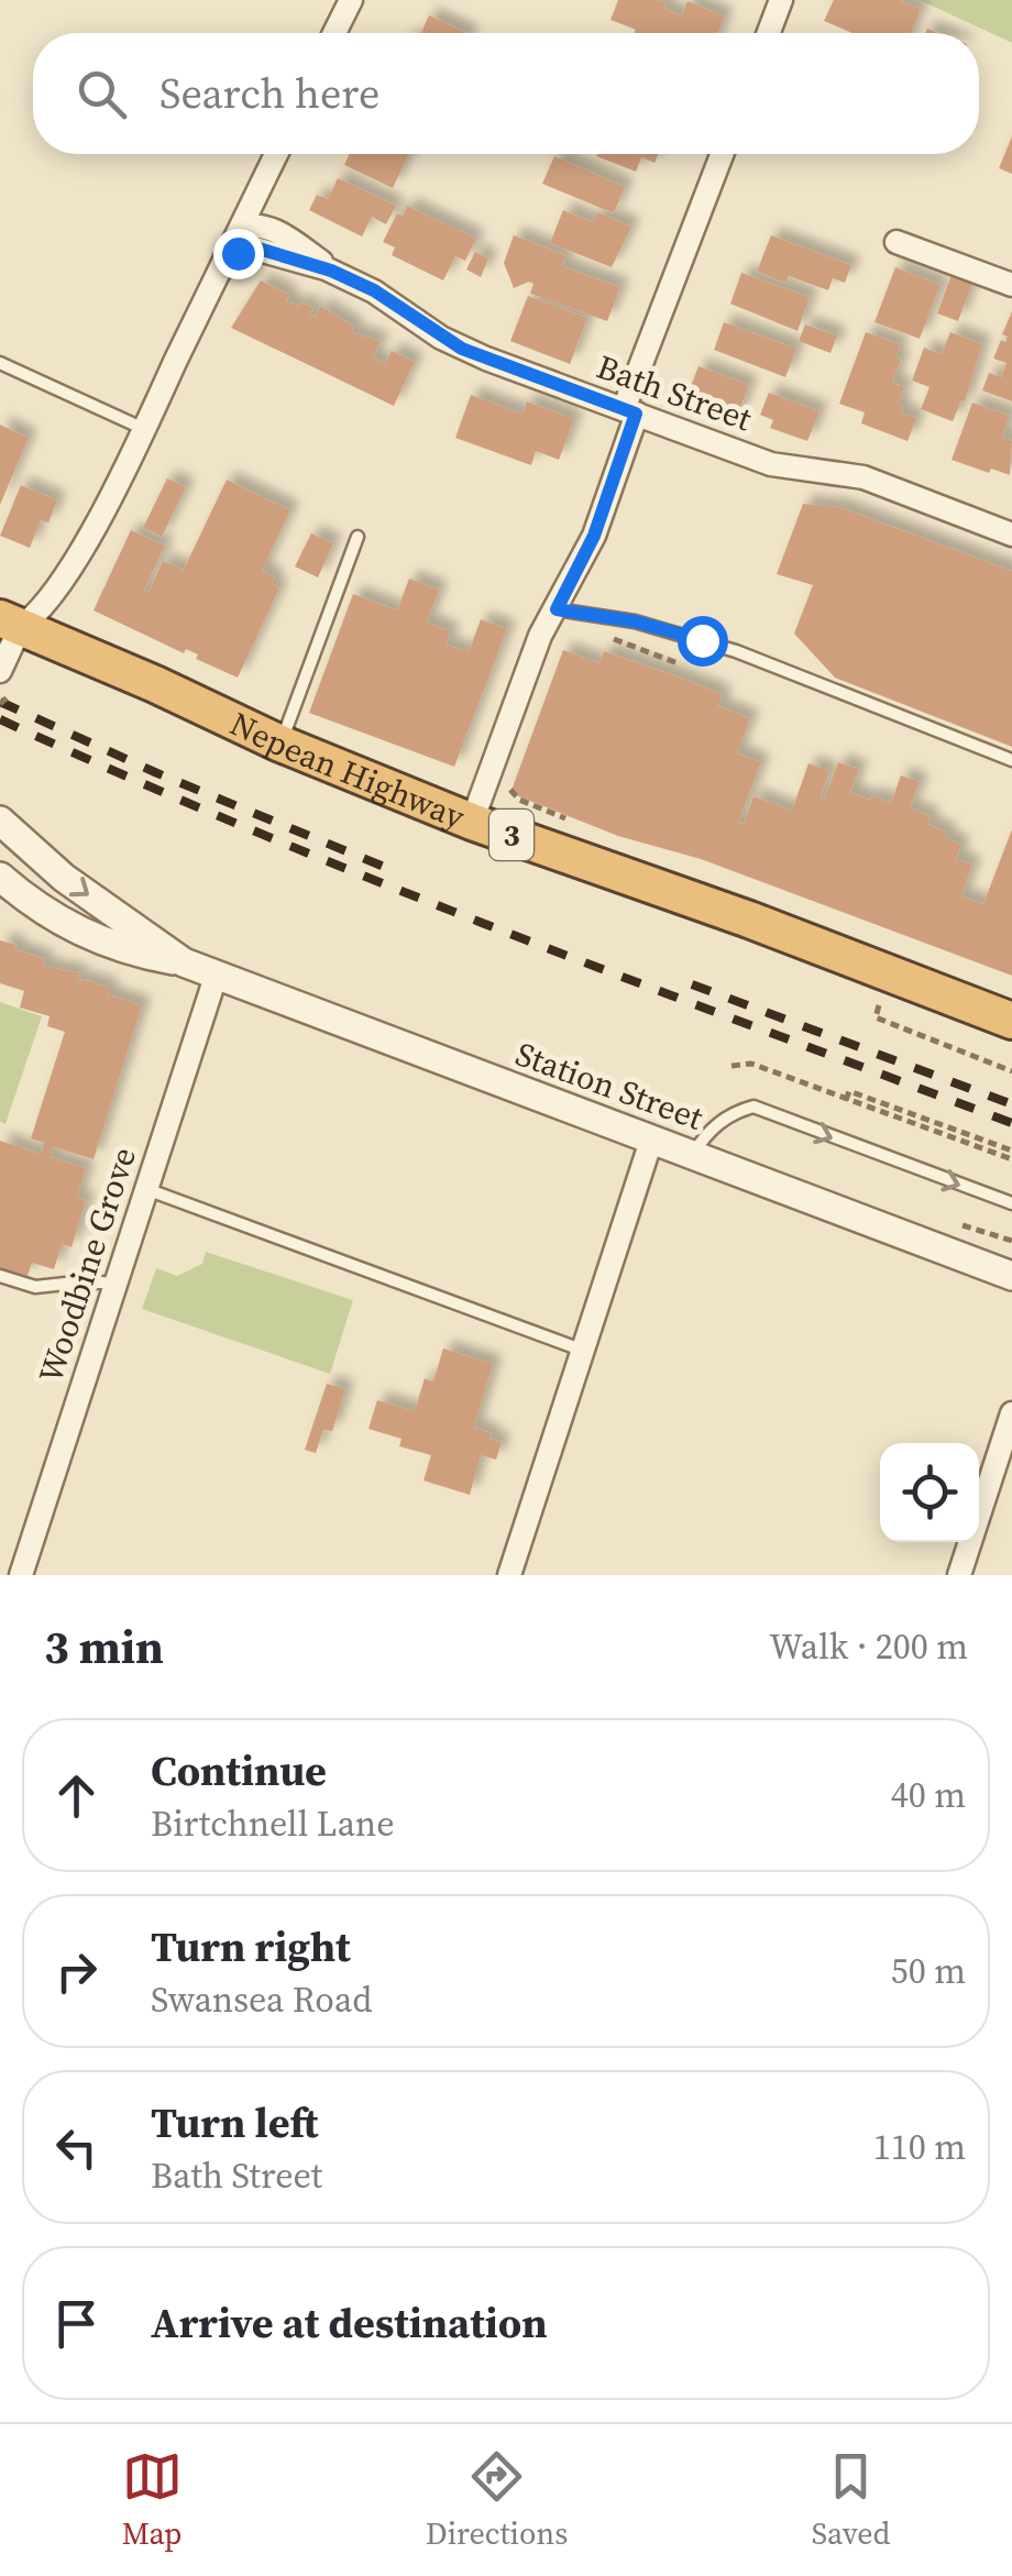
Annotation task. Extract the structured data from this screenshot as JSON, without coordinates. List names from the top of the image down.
{
  "streets": {
    "highway": ["Nepean Highway", "3"],
    "street": ["Bath Street", "Station Street", "Woodbine Grove"]
  },
  "crossings": [
    ["Station Street", "Woodbine Grove"]
  ],
  "page": {
    "search": "Search here",
    "heading": ["3 min", "Walk · 200 m"],
    "list": [
      ["Continue", "Birtchnell Lane", "40 m"],
      ["Turn right", "Swansea Road", "50 m"],
      ["Turn left", "Bath Street", "110 m"],
      "Arrive at destination"
    ],
    "nav": ["Map", "Directions", "Saved"]
  }
}
